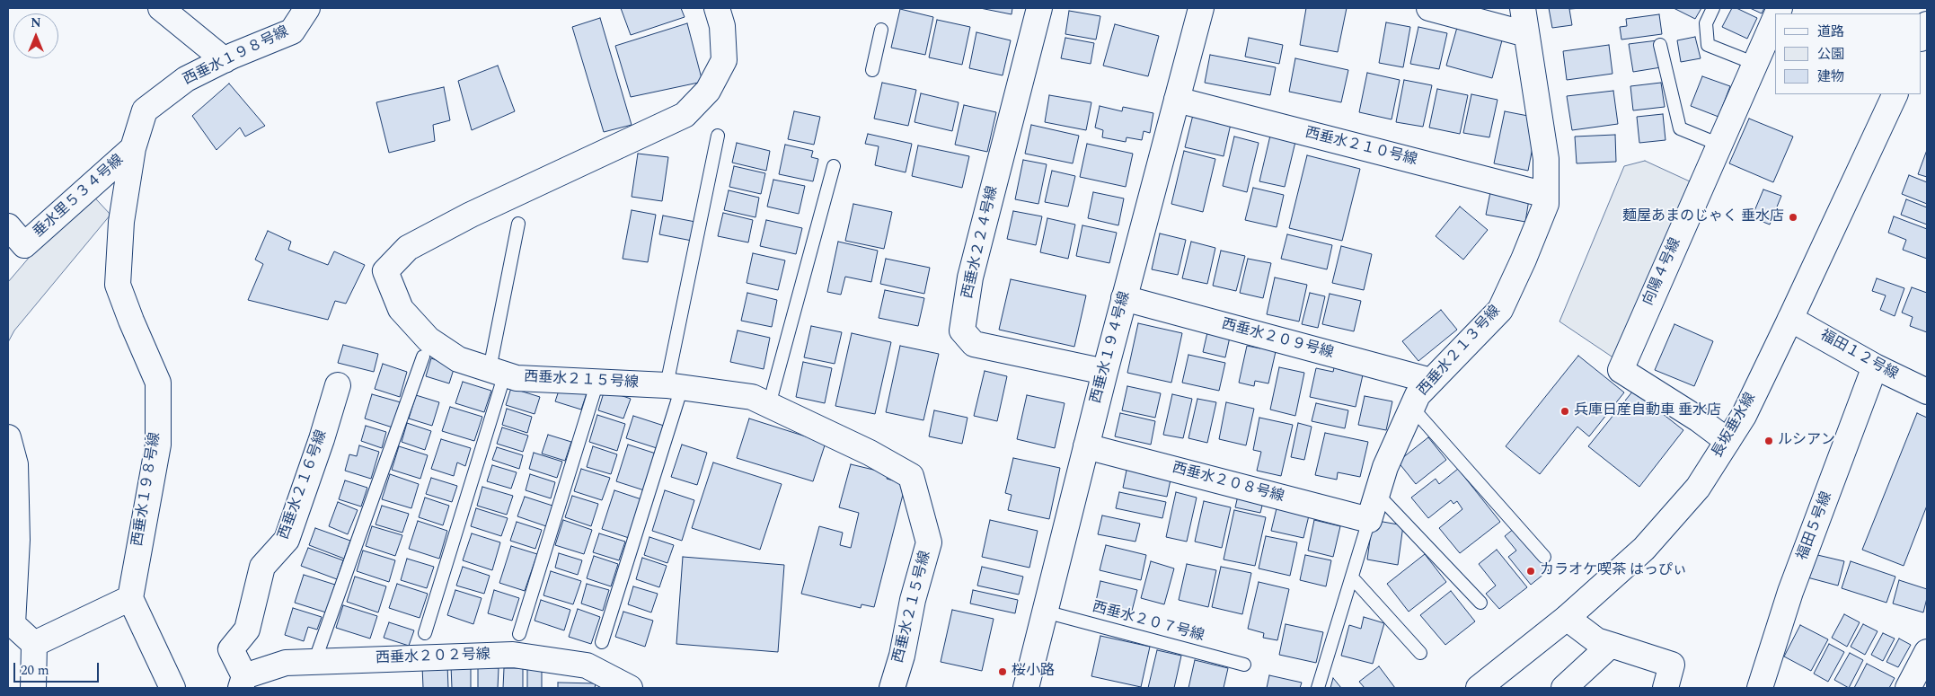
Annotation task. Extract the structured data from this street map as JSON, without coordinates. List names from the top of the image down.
{
  "streets": {
    "street": [
      "西垂水１９８号線",
      "西垂水２１０号線",
      "垂水里５３４号線",
      "西垂水２２４号線",
      "向陽４号線",
      "西垂水２０９号線",
      "西垂水１９４号線",
      "西垂水２１３号線",
      "福田１２号線",
      "西垂水２１５号線",
      "長坂垂水線",
      "西垂水２０８号線",
      "西垂水２１６号線",
      "福田５号線",
      "西垂水２０２号線"
    ],
    "lane": ["西垂水２０７号線"]
  },
  "crossings": [
    ["西垂水１９８号線", "垂水里５３４号線"],
    ["西垂水２１０号線", "西垂水１９４号線"],
    ["西垂水２１０号線", "西垂水２１３号線"],
    ["西垂水２２４号線", "西垂水１９４号線"],
    ["向陽４号線", "長坂垂水線"],
    ["西垂水２０９号線", "西垂水１９４号線"],
    ["西垂水２０９号線", "西垂水２１３号線"],
    ["西垂水１９４号線", "西垂水２０８号線"],
    ["西垂水１９４号線", "西垂水２０７号線"],
    ["西垂水２１３号線", "西垂水２０８号線"],
    ["福田１２号線", "長坂垂水線"],
    ["福田１２号線", "福田５号線"],
    ["西垂水２１６号線", "西垂水２０２号線"]
  ],
  "places": [
    "麺屋あまのじゃく 垂水店",
    "兵庫日産自動車 垂水店",
    "ルシアン",
    "カラオケ喫茶 はっぴぃ",
    "桜小路"
  ],
  "legend": ["道路", "公園", "建物"],
  "scale_bar": "20 m",
  "north": "top"
}
